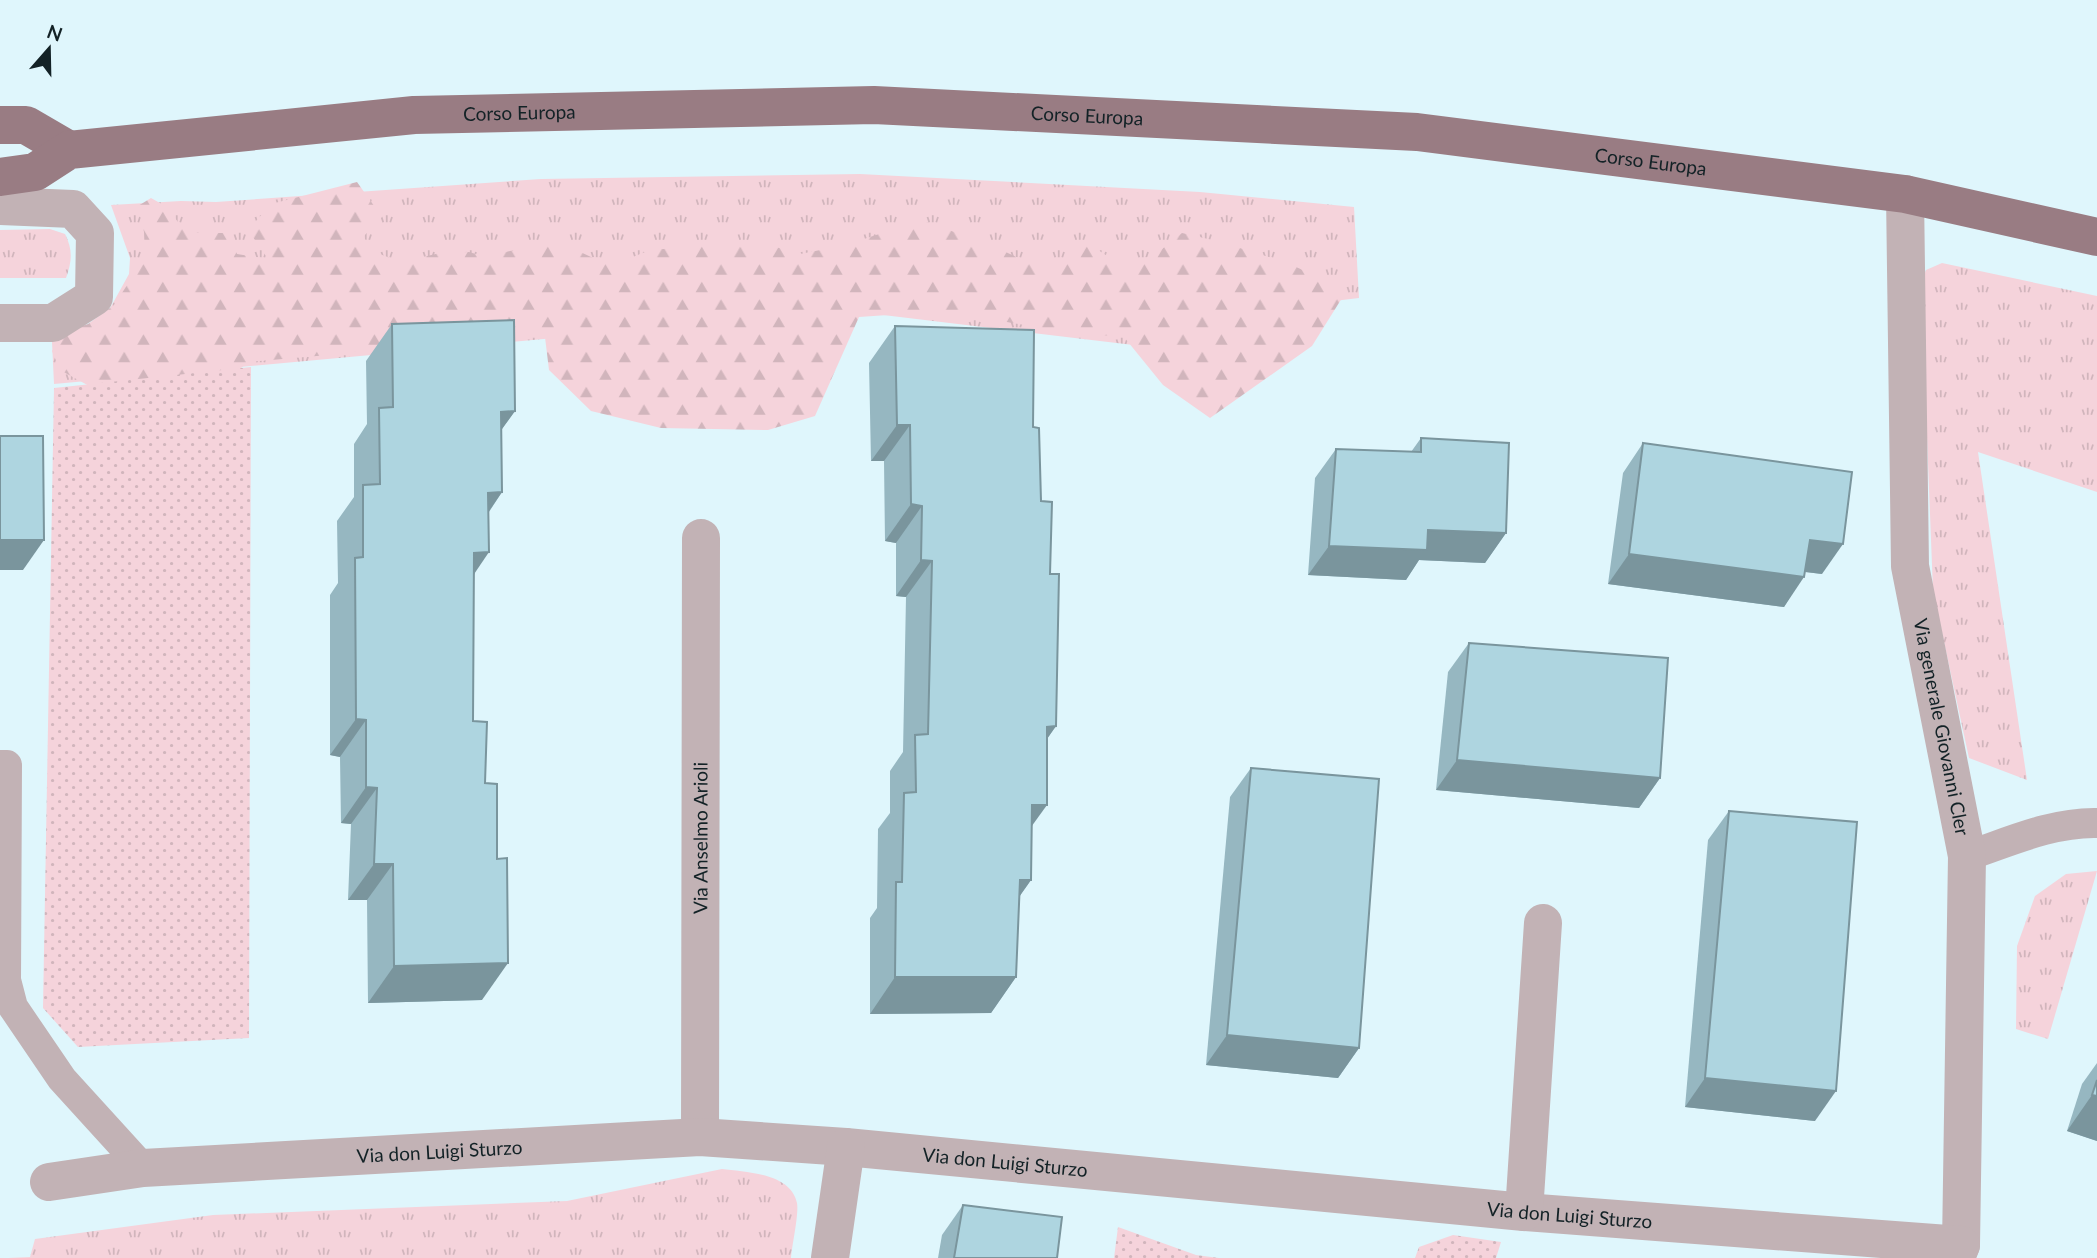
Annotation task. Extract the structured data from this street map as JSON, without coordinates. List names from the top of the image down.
{
  "streets": {
    "main road": ["Corso Europa"],
    "street": ["Via generale Giovanni Cler", "Via Anselmo Arioli", "Via don Luigi Sturzo"]
  },
  "crossings": [
    ["Corso Europa", "Via generale Giovanni Cler"],
    ["Via generale Giovanni Cler", "Via don Luigi Sturzo"],
    ["Via Anselmo Arioli", "Via don Luigi Sturzo"]
  ],
  "north": "top"
}
